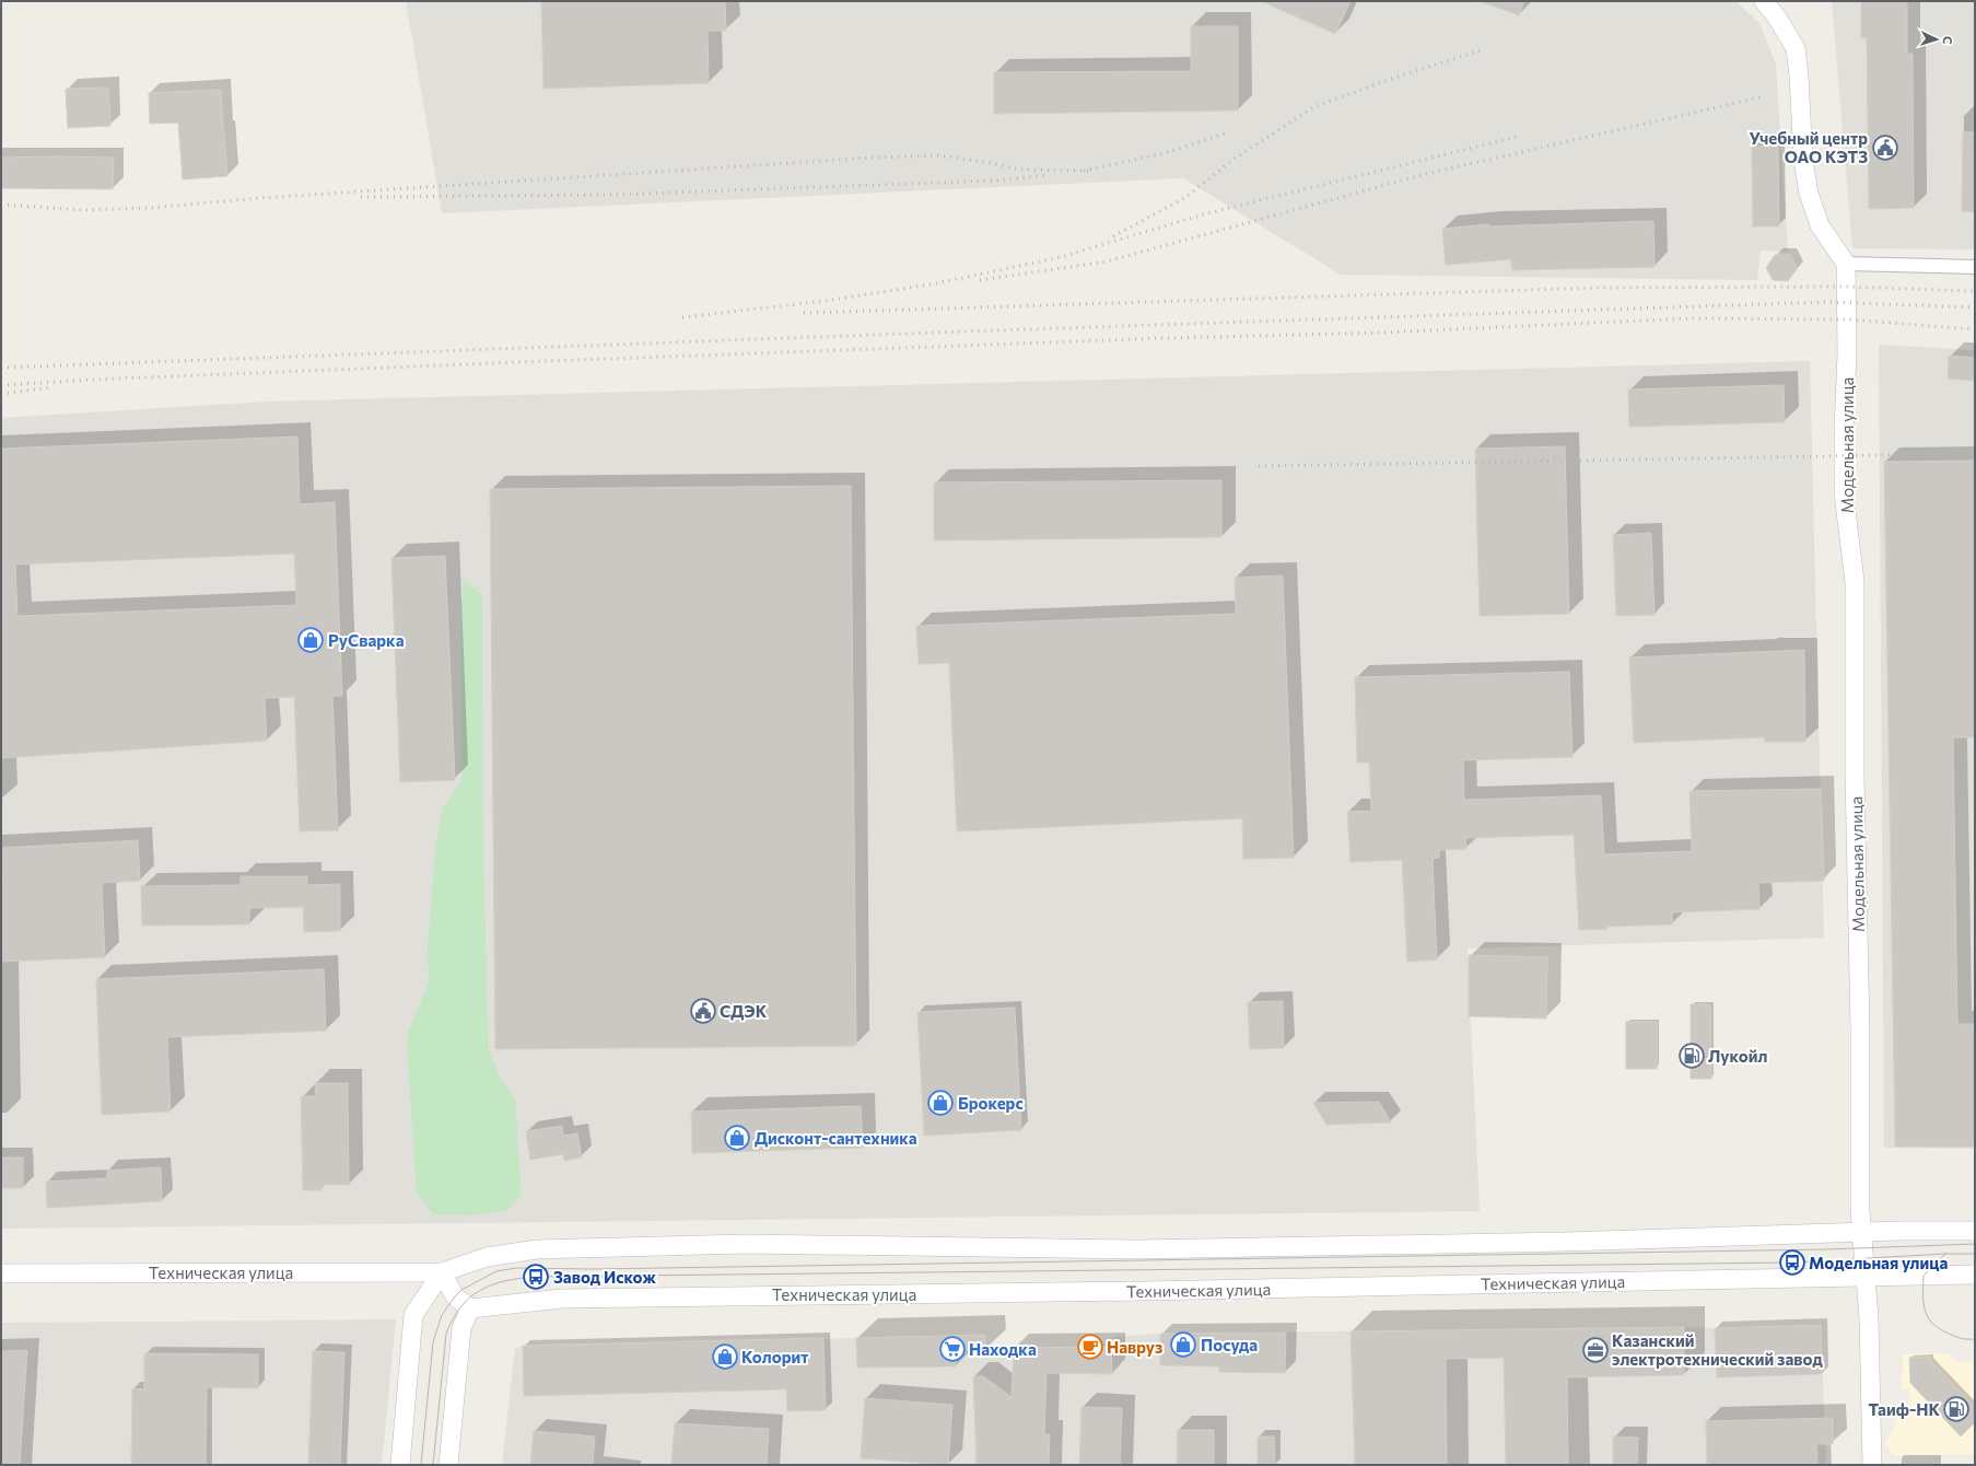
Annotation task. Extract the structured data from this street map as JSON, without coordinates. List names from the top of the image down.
{
  "streets": {
    "main road": ["Модельная улица", "Техническая улица"]
  },
  "crossings": [
    ["Модельная улица", "Техническая улица"]
  ],
  "places": {
    "public building": ["Учебный центр ОАО КЭТЗ", "СДЭК"],
    "shop": [
      "РуСварка",
      "Брокерс",
      "Дисконт-сантехника",
      "Посуда",
      "Колорит"
    ],
    "fuel station": ["Лукойл", "Таиф-НК"],
    "bus stop": ["Модельная улица", "Завод Искож"],
    "cafe": ["Навруз"],
    "supermarket": ["Находка"],
    "office": ["Казанский электротехнический завод"]
  },
  "north": "right"
}
